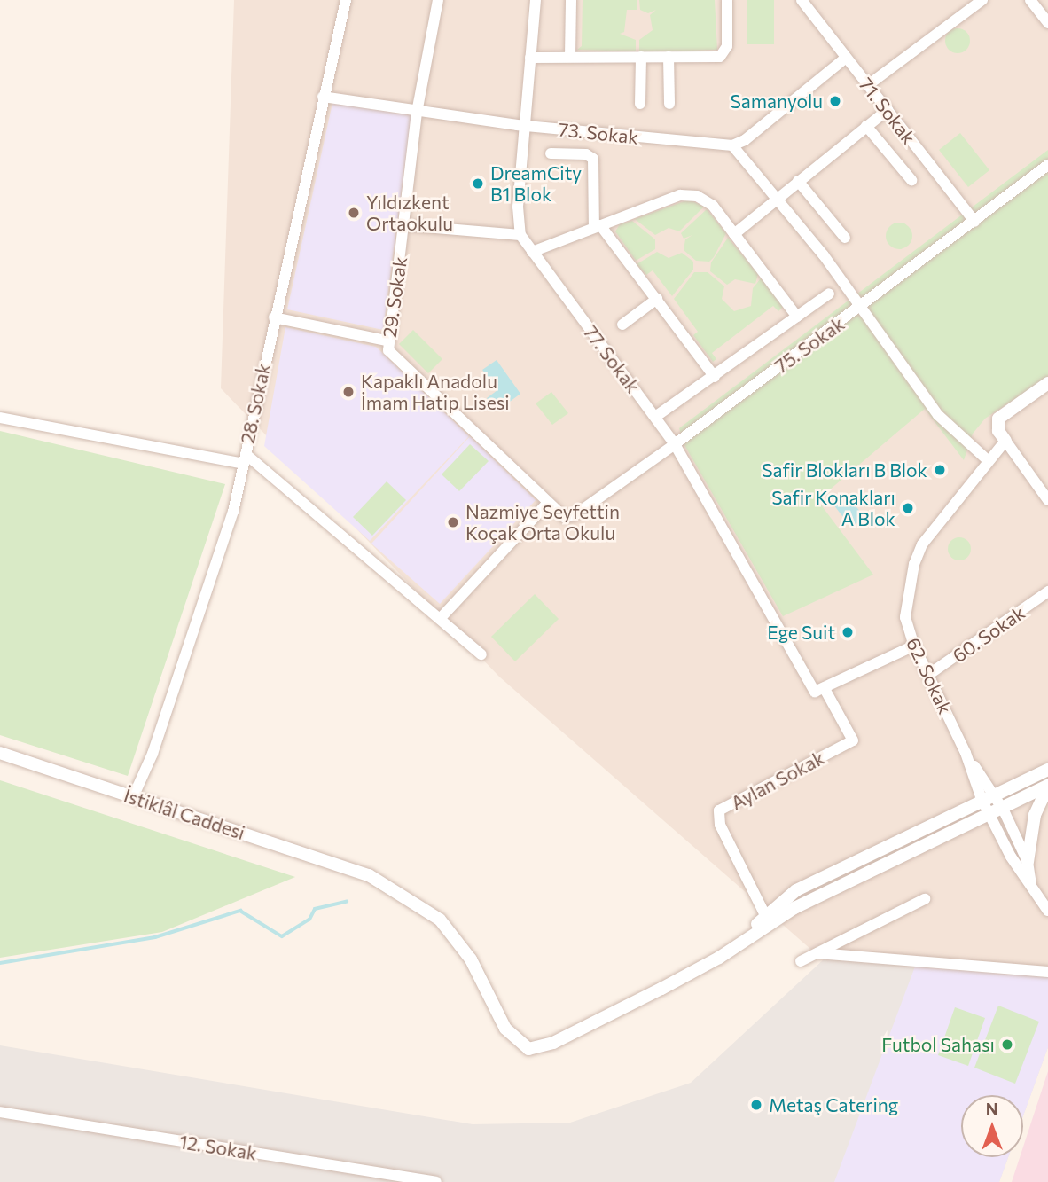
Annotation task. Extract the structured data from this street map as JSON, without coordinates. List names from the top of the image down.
{
  "streets": {
    "street": [
      "71. Sokak",
      "73. Sokak",
      "29. Sokak",
      "75. Sokak",
      "77. Sokak",
      "28. Sokak",
      "60. Sokak",
      "62. Sokak",
      "Aylan Sokak",
      "İstiklâl Caddesi",
      "12. Sokak"
    ]
  },
  "crossings": [
    ["71. Sokak", "75. Sokak"],
    ["73. Sokak", "29. Sokak"],
    ["73. Sokak", "28. Sokak"],
    ["29. Sokak", "75. Sokak"],
    ["75. Sokak", "77. Sokak"],
    ["77. Sokak", "Aylan Sokak"],
    ["28. Sokak", "İstiklâl Caddesi"],
    ["60. Sokak", "62. Sokak"]
  ],
  "places": [
    "Samanyolu",
    "DreamCity B1 Blok",
    "Yıldızkent Ortaokulu",
    "Kapaklı Anadolu İmam Hatip Lisesi",
    "Safir Blokları B Blok",
    "Safir Konakları A Blok",
    "Nazmiye Seyfettin Koçak Orta Okulu",
    "Ege Suit",
    "Futbol Sahası",
    "Metaş Catering"
  ],
  "north": "top"
}
